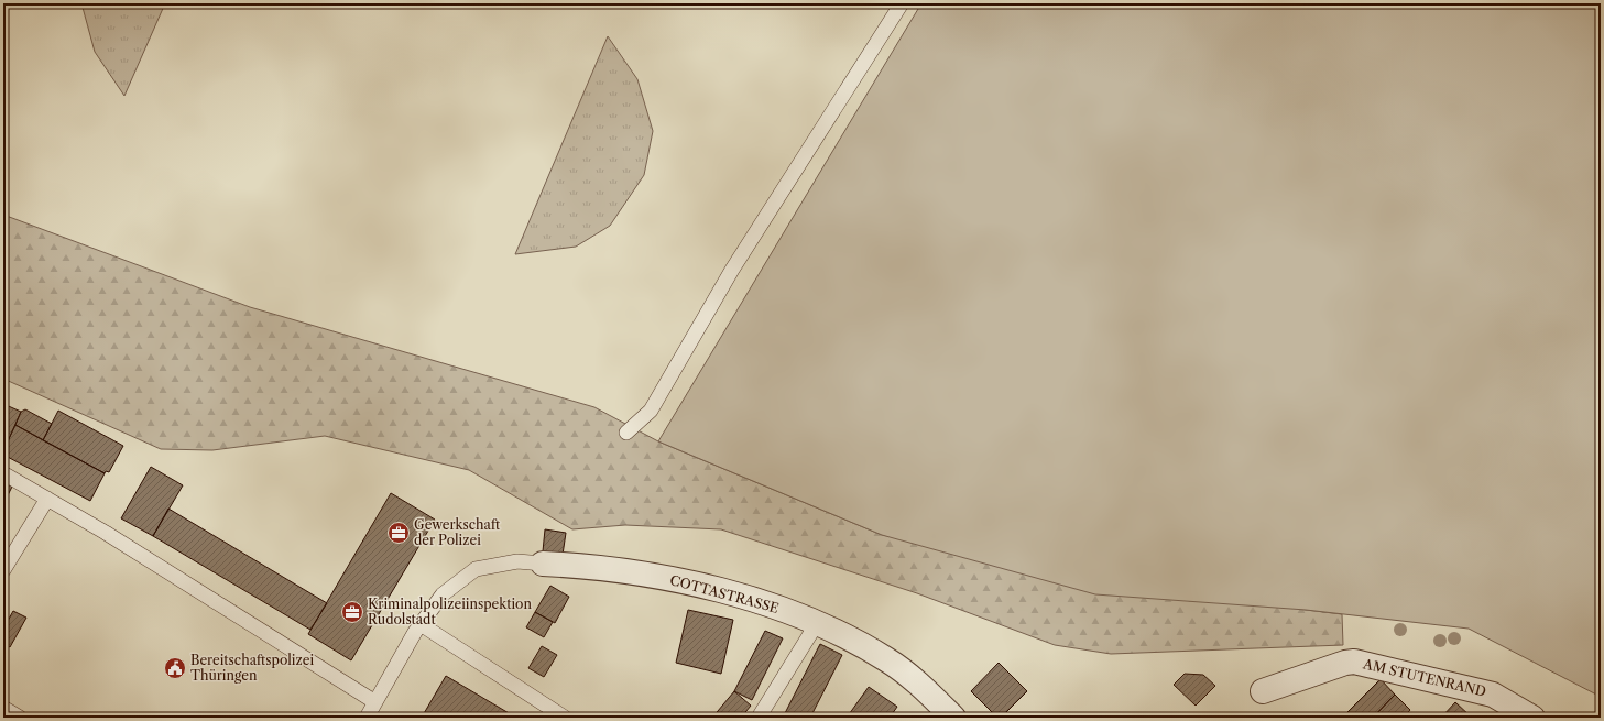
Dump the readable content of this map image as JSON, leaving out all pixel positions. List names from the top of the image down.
{
  "streets": {
    "street": ["COTTASTRASSE", "AM STUTENRAND"]
  },
  "places": {
    "office": ["Gewerkschaft der Polizei", "Kriminalpolizeiinspektion Rudolstadt"],
    "public building": ["Bereitschaftspolizei Thüringen"]
  }
}
